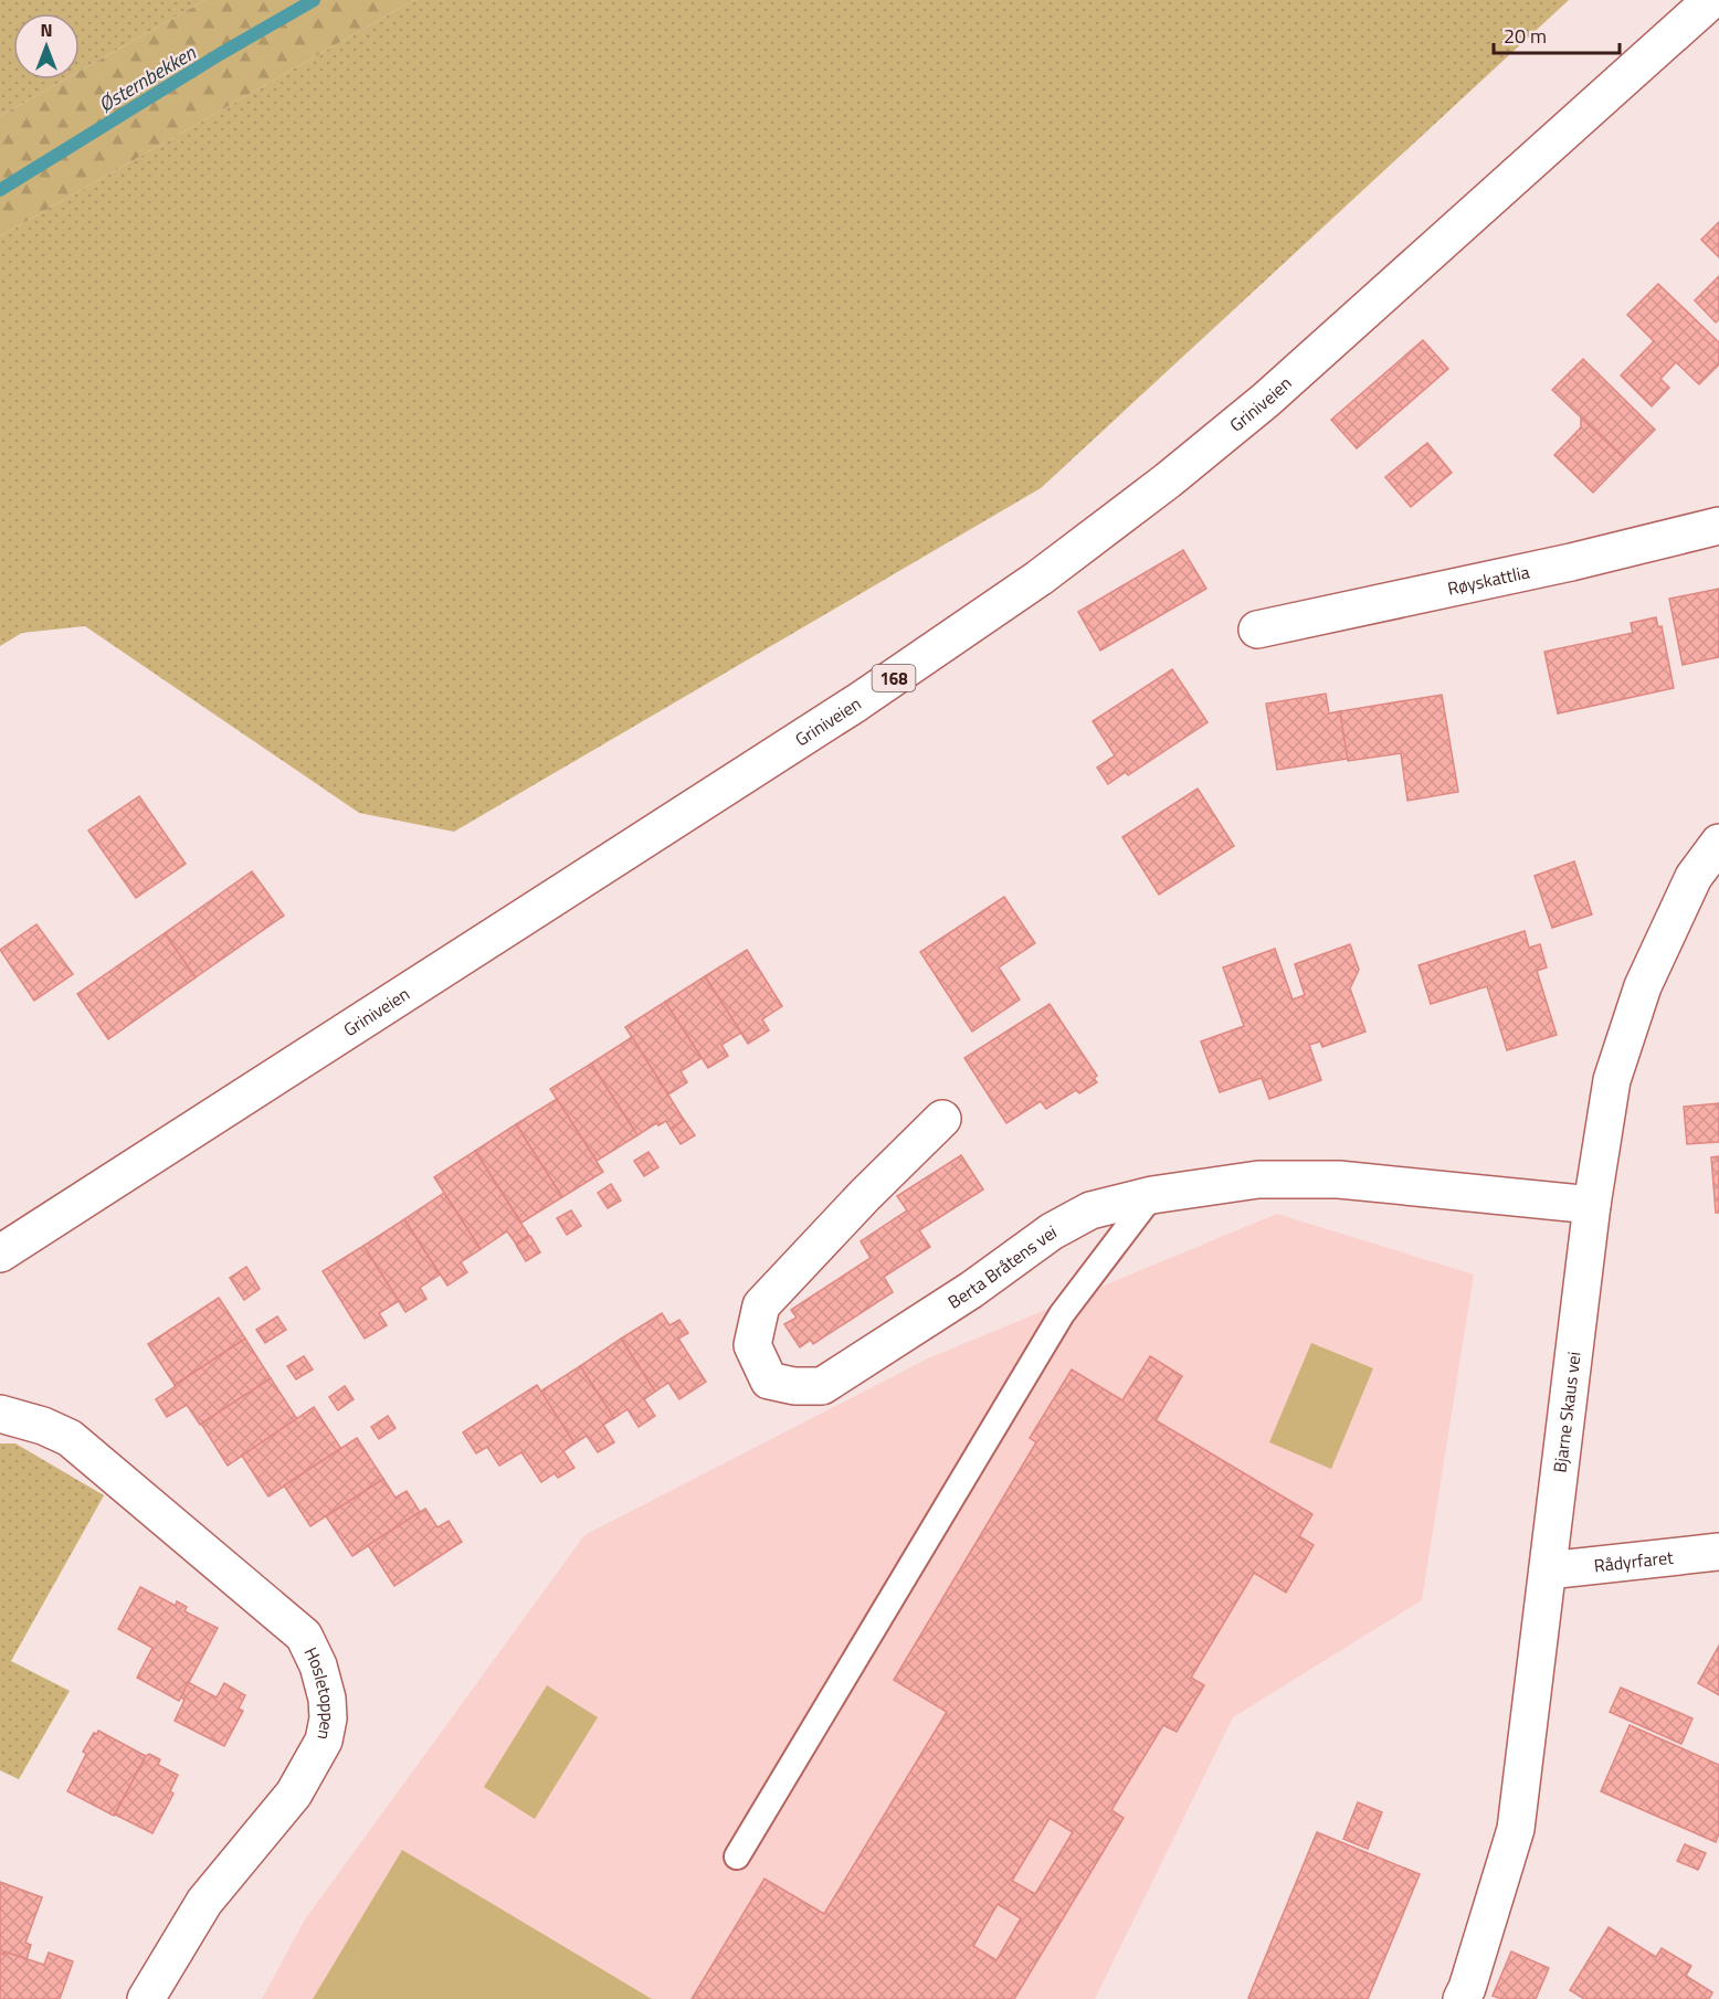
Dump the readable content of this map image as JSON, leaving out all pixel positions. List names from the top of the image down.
{
  "streets": {
    "street": [
      "Griniveien",
      "Røyskattlia",
      "168",
      "Berta Bråtens vei",
      "Bjarne Skaus vei",
      "Rådyrfaret",
      "Hosletoppen"
    ]
  },
  "crossings": [
    ["Berta Bråtens vei", "Bjarne Skaus vei"],
    ["Bjarne Skaus vei", "Rådyrfaret"]
  ],
  "water": ["Østernbekken"],
  "scale_bar": "20 m",
  "north": "top"
}
